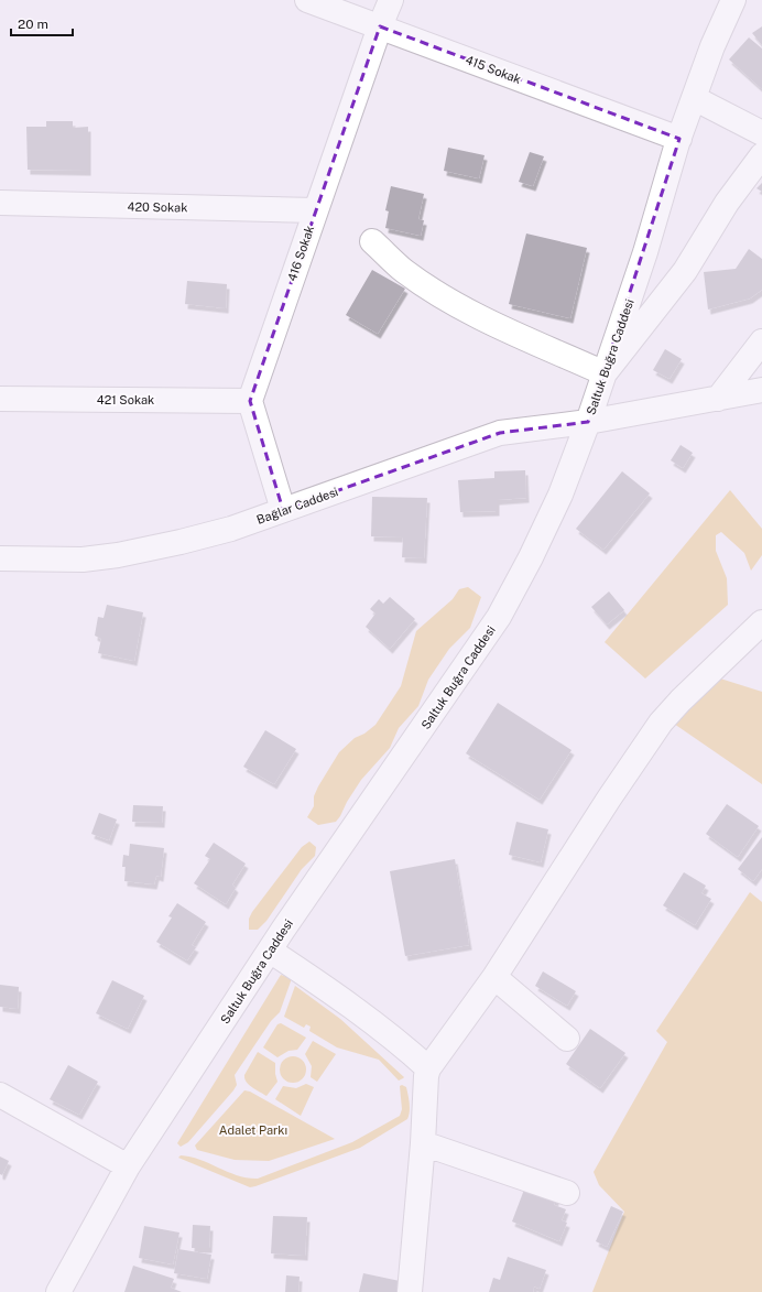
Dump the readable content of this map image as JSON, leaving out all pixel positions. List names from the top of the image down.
{
  "streets": {
    "street": [
      "415 Sokak",
      "420 Sokak",
      "416 Sokak",
      "Saltuk Buğra Caddesi",
      "421 Sokak",
      "Bağlar Caddesi"
    ]
  },
  "crossings": [
    ["415 Sokak", "416 Sokak"],
    ["415 Sokak", "Saltuk Buğra Caddesi"],
    ["420 Sokak", "416 Sokak"],
    ["416 Sokak", "421 Sokak"],
    ["Saltuk Buğra Caddesi", "Bağlar Caddesi"]
  ],
  "parks": ["Adalet Parkı"],
  "scale_bar": "20 m"
}
